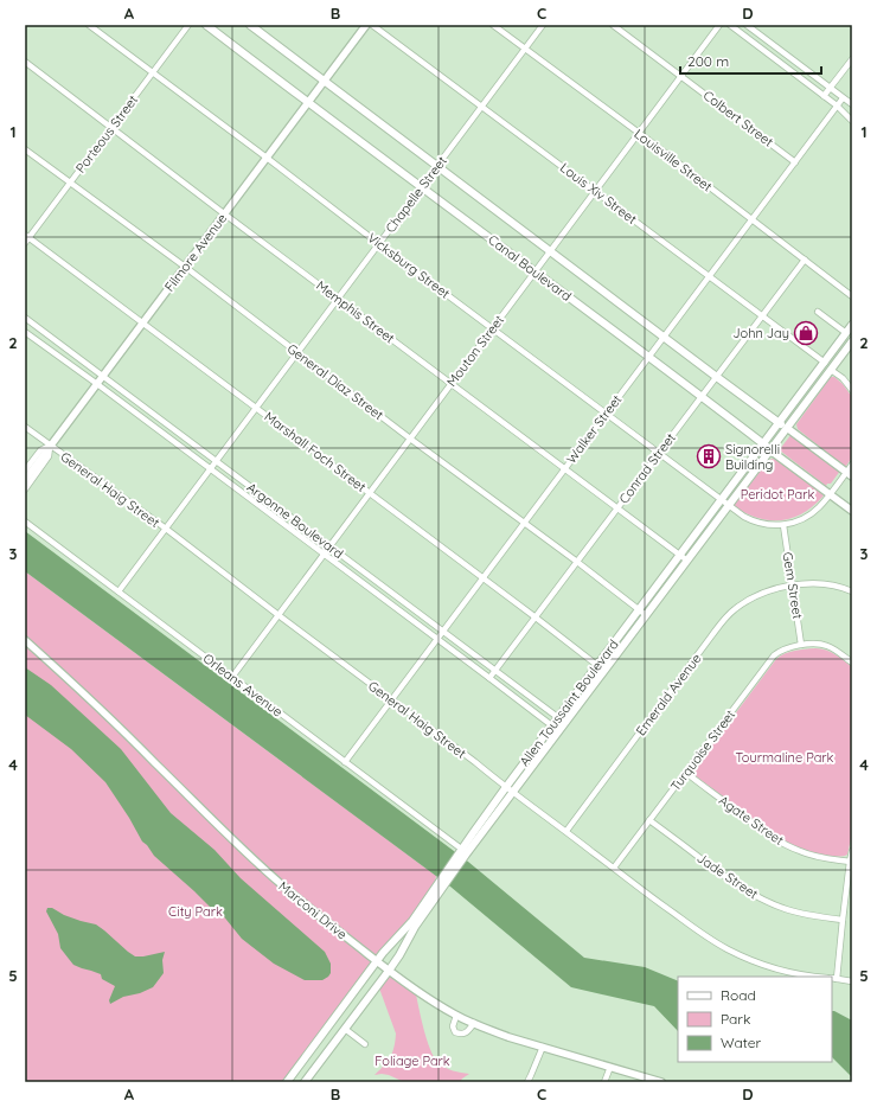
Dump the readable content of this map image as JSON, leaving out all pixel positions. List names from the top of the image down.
{
  "streets": {
    "main road": ["Canal Boulevard", "Allen Toussaint Boulevard"],
    "street": [
      "Colbert Street",
      "Porteous Street",
      "Louisville Street",
      "Louis Xiv Street",
      "Chapelle Street",
      "Filmore Avenue",
      "Vicksburg Street",
      "Memphis Street",
      "Mouton Street",
      "General Diaz Street",
      "Walker Street",
      "Marshall Foch Street",
      "Conrad Street",
      "General Haig Street",
      "Argonne Boulevard",
      "Gem Street",
      "Orleans Avenue",
      "Emerald Avenue",
      "Turquoise Street",
      "Agate Street",
      "Jade Street",
      "Marconi Drive"
    ]
  },
  "crossings": [
    ["Colbert Street", "Mouton Street"],
    ["Colbert Street", "Walker Street"],
    ["Porteous Street", "Vicksburg Street"],
    ["Porteous Street", "Memphis Street"],
    ["Porteous Street", "General Diaz Street"],
    ["Porteous Street", "Marshall Foch Street"],
    ["Louisville Street", "Chapelle Street"],
    ["Louisville Street", "Mouton Street"],
    ["Louisville Street", "Walker Street"],
    ["Louisville Street", "Conrad Street"],
    ["Louis Xiv Street", "Chapelle Street"],
    ["Louis Xiv Street", "Mouton Street"],
    ["Louis Xiv Street", "Walker Street"],
    ["Louis Xiv Street", "Conrad Street"],
    ["Louis Xiv Street", "Allen Toussaint Boulevard"],
    ["Chapelle Street", "Vicksburg Street"],
    ["Chapelle Street", "Canal Boulevard"],
    ["Chapelle Street", "Memphis Street"],
    ["Chapelle Street", "General Diaz Street"],
    ["Chapelle Street", "Marshall Foch Street"],
    ["Chapelle Street", "General Haig Street"],
    ["Chapelle Street", "Argonne Boulevard"],
    ["Chapelle Street", "Orleans Avenue"],
    ["Filmore Avenue", "Vicksburg Street"],
    ["Filmore Avenue", "Canal Boulevard"],
    ["Filmore Avenue", "Memphis Street"],
    ["Filmore Avenue", "General Diaz Street"],
    ["Filmore Avenue", "Marshall Foch Street"],
    ["Filmore Avenue", "General Haig Street"],
    ["Filmore Avenue", "Argonne Boulevard"],
    ["Vicksburg Street", "Mouton Street"],
    ["Vicksburg Street", "Walker Street"],
    ["Vicksburg Street", "Conrad Street"],
    ["Vicksburg Street", "Gem Street"],
    ["Vicksburg Street", "Allen Toussaint Boulevard"],
    ["Canal Boulevard", "Mouton Street"],
    ["Canal Boulevard", "Walker Street"],
    ["Canal Boulevard", "Conrad Street"],
    ["Canal Boulevard", "Allen Toussaint Boulevard"],
    ["Memphis Street", "Mouton Street"],
    ["Memphis Street", "Walker Street"],
    ["Memphis Street", "Conrad Street"],
    ["Memphis Street", "Allen Toussaint Boulevard"],
    ["Mouton Street", "General Diaz Street"],
    ["Mouton Street", "Marshall Foch Street"],
    ["Mouton Street", "General Haig Street"],
    ["Mouton Street", "Argonne Boulevard"],
    ["Mouton Street", "Orleans Avenue"],
    ["General Diaz Street", "Walker Street"],
    ["General Diaz Street", "Conrad Street"],
    ["General Diaz Street", "Allen Toussaint Boulevard"],
    ["Walker Street", "Marshall Foch Street"],
    ["Walker Street", "General Haig Street"],
    ["Walker Street", "Argonne Boulevard"],
    ["Walker Street", "Orleans Avenue"],
    ["Marshall Foch Street", "Conrad Street"],
    ["Marshall Foch Street", "Allen Toussaint Boulevard"],
    ["Conrad Street", "Argonne Boulevard"],
    ["General Haig Street", "Emerald Avenue"],
    ["General Haig Street", "Allen Toussaint Boulevard"],
    ["General Haig Street", "Turquoise Street"],
    ["Argonne Boulevard", "Allen Toussaint Boulevard"],
    ["Gem Street", "Emerald Avenue"],
    ["Gem Street", "Turquoise Street"],
    ["Orleans Avenue", "Allen Toussaint Boulevard"],
    ["Allen Toussaint Boulevard", "Marconi Drive"],
    ["Turquoise Street", "Agate Street"],
    ["Turquoise Street", "Jade Street"]
  ],
  "parks": [
    "Peridot Park",
    "Tourmaline Park",
    "City Park",
    "Foliage Park"
  ],
  "places": {
    "shop": ["John Jay"],
    "building": ["Signorelli Building"]
  },
  "legend": ["Road", "Park", "Water"],
  "scale_bar": "200 m",
  "grid": {
    "columns": [
      "A",
      "B",
      "C",
      "D"
    ],
    "rows": [
      "1",
      "2",
      "3",
      "4",
      "5"
    ]
  }
}
